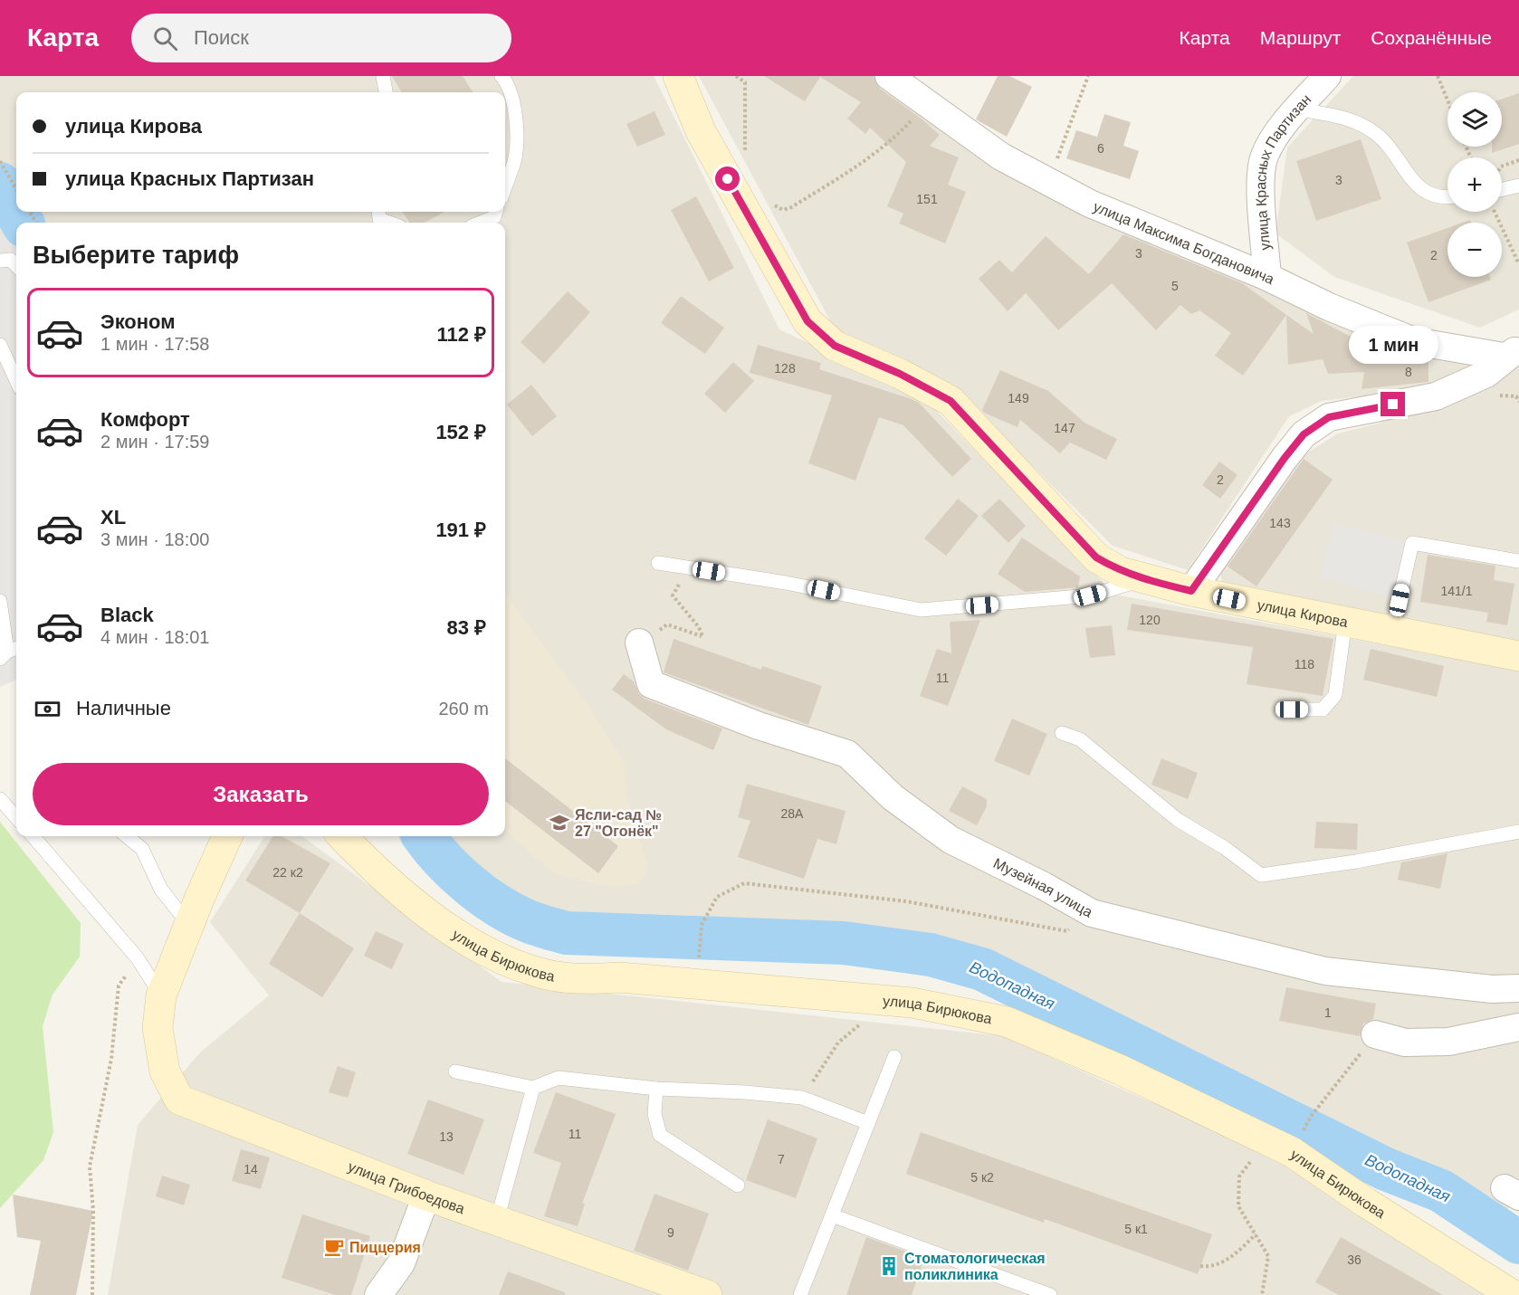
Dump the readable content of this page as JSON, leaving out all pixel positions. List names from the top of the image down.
{
  "streets": {
    "street": [
      "улица Красных Партизан",
      "улица Максима Богдановича",
      "улица Кирова",
      "Музейная улица",
      "улица Бирюкова",
      "улица Грибоедова"
    ]
  },
  "crossings": [
    ["улица Красных Партизан", "улица Максима Богдановича"]
  ],
  "water": ["Водопадная"],
  "places": {
    "school or university": ["Ясли-сад № 27 \"Огонёк\""],
    "cafe": ["Пиццерия"],
    "building": ["Стоматологическая поликлиника"]
  },
  "house_numbers": [
    "6",
    "3",
    "151",
    "3",
    "2",
    "5",
    "128",
    "8",
    "149",
    "147",
    "2",
    "143",
    "141/1",
    "120",
    "118",
    "11",
    "28А",
    "22 к2",
    "1",
    "11",
    "13",
    "7",
    "14",
    "5 к2",
    "5 к1",
    "9",
    "36"
  ],
  "page": {
    "header": "Карта",
    "search": "Поиск",
    "nav": ["Карта", "Маршрут", "Сохранённые"],
    "map_buttons": ["+", "−"],
    "banner": ["улица Кирова", "улица Красных Партизан"],
    "heading": "Выберите тариф",
    "list": [
      {
        "name": "Эконом",
        "note": "1 мин · 17:58",
        "value": "112 ₽"
      },
      {
        "name": "Комфорт",
        "note": "2 мин · 17:59",
        "value": "152 ₽"
      },
      {
        "name": "XL",
        "note": "3 мин · 18:00",
        "value": "191 ₽"
      },
      {
        "name": "Black",
        "note": "4 мин · 18:01",
        "value": "83 ₽"
      }
    ],
    "bubble": "1 мин",
    "pay": ["Наличные", "260 m"],
    "buttons": "Заказать"
  }
}
